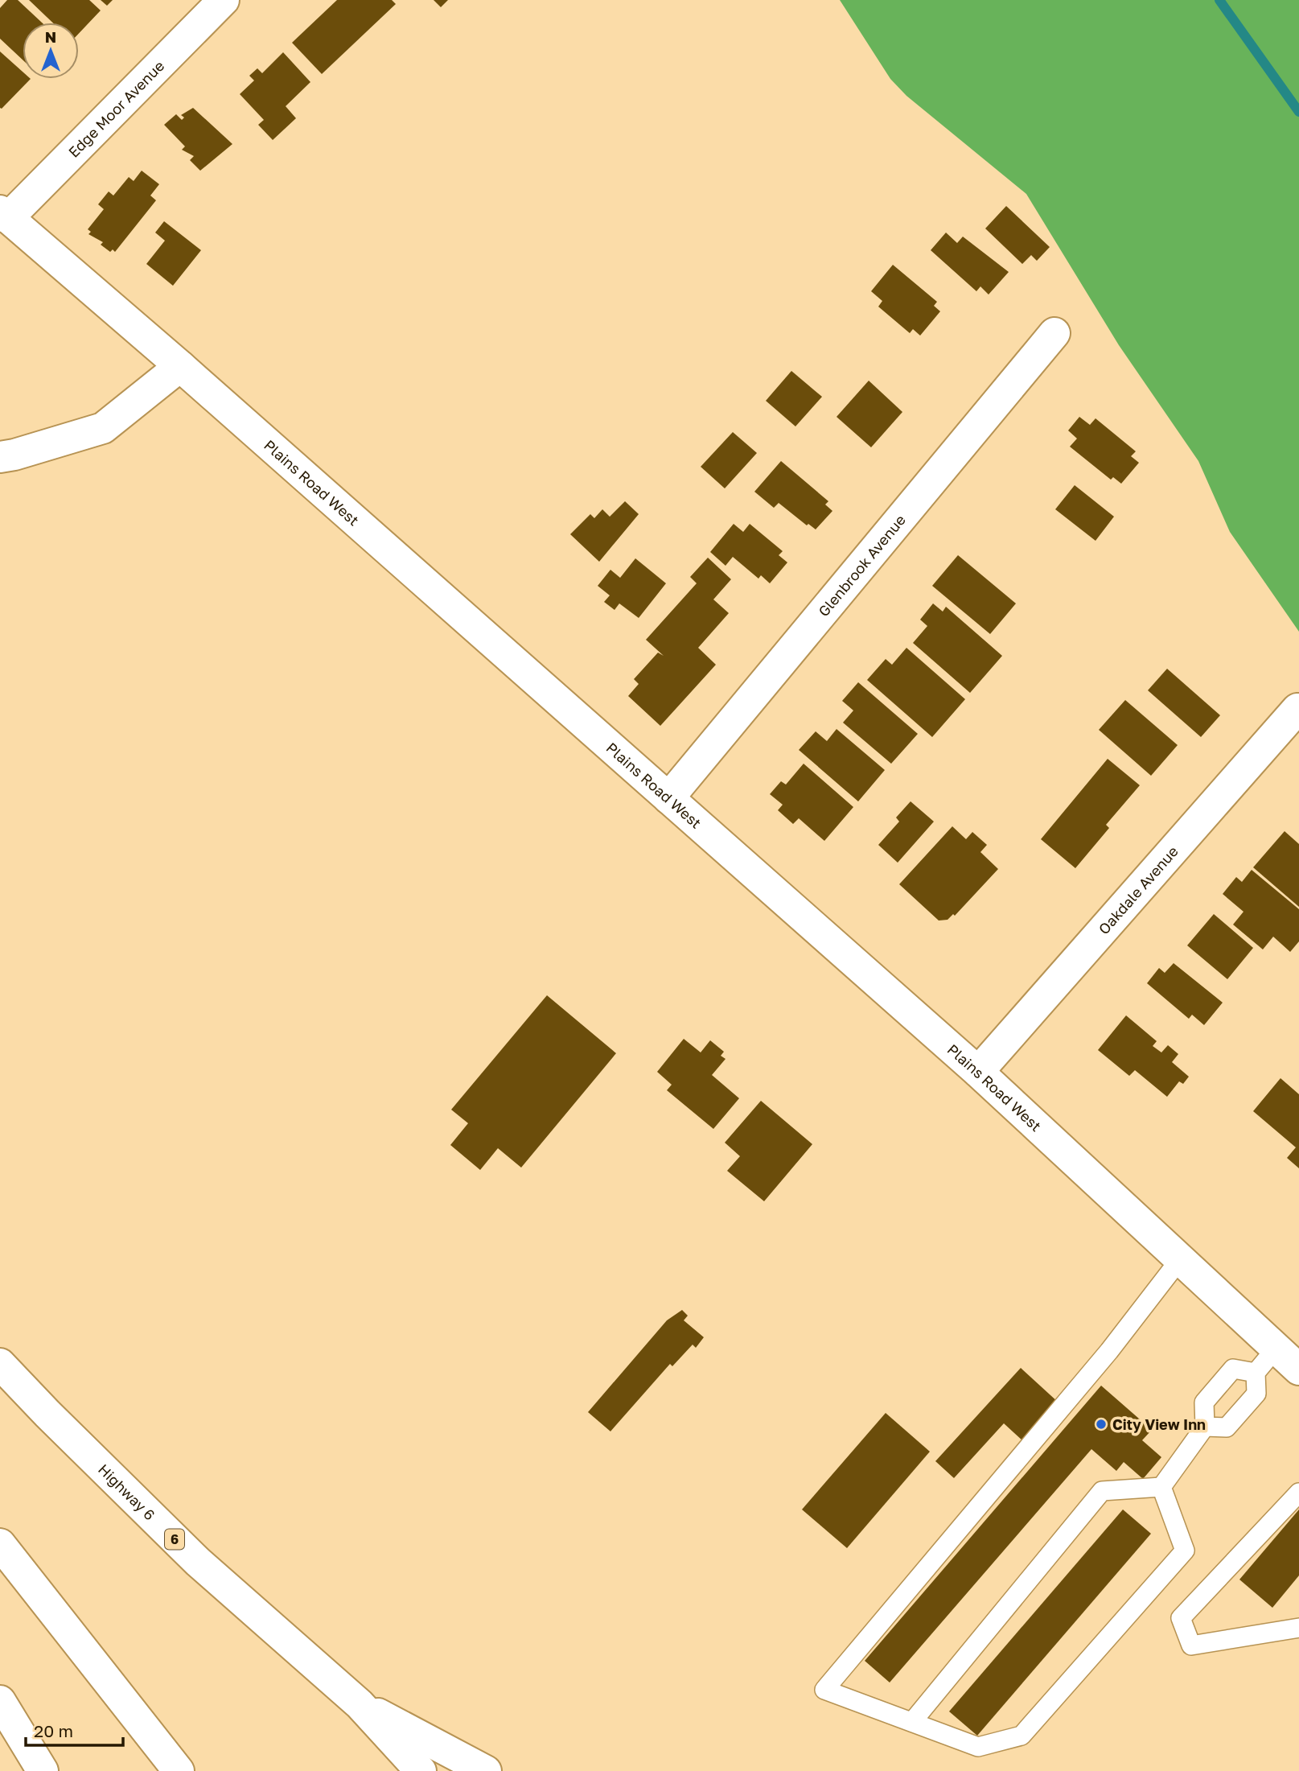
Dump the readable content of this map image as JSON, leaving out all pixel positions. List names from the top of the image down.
{
  "streets": {
    "main road": [
      "Edge Moor Avenue",
      "Plains Road West",
      "Glenbrook Avenue",
      "Oakdale Avenue",
      "Highway 6",
      "6"
    ]
  },
  "crossings": [
    ["Edge Moor Avenue", "Plains Road West"],
    ["Plains Road West", "Glenbrook Avenue"],
    ["Plains Road West", "Oakdale Avenue"]
  ],
  "places": ["City View Inn"],
  "scale_bar": "20 m",
  "north": "top"
}
